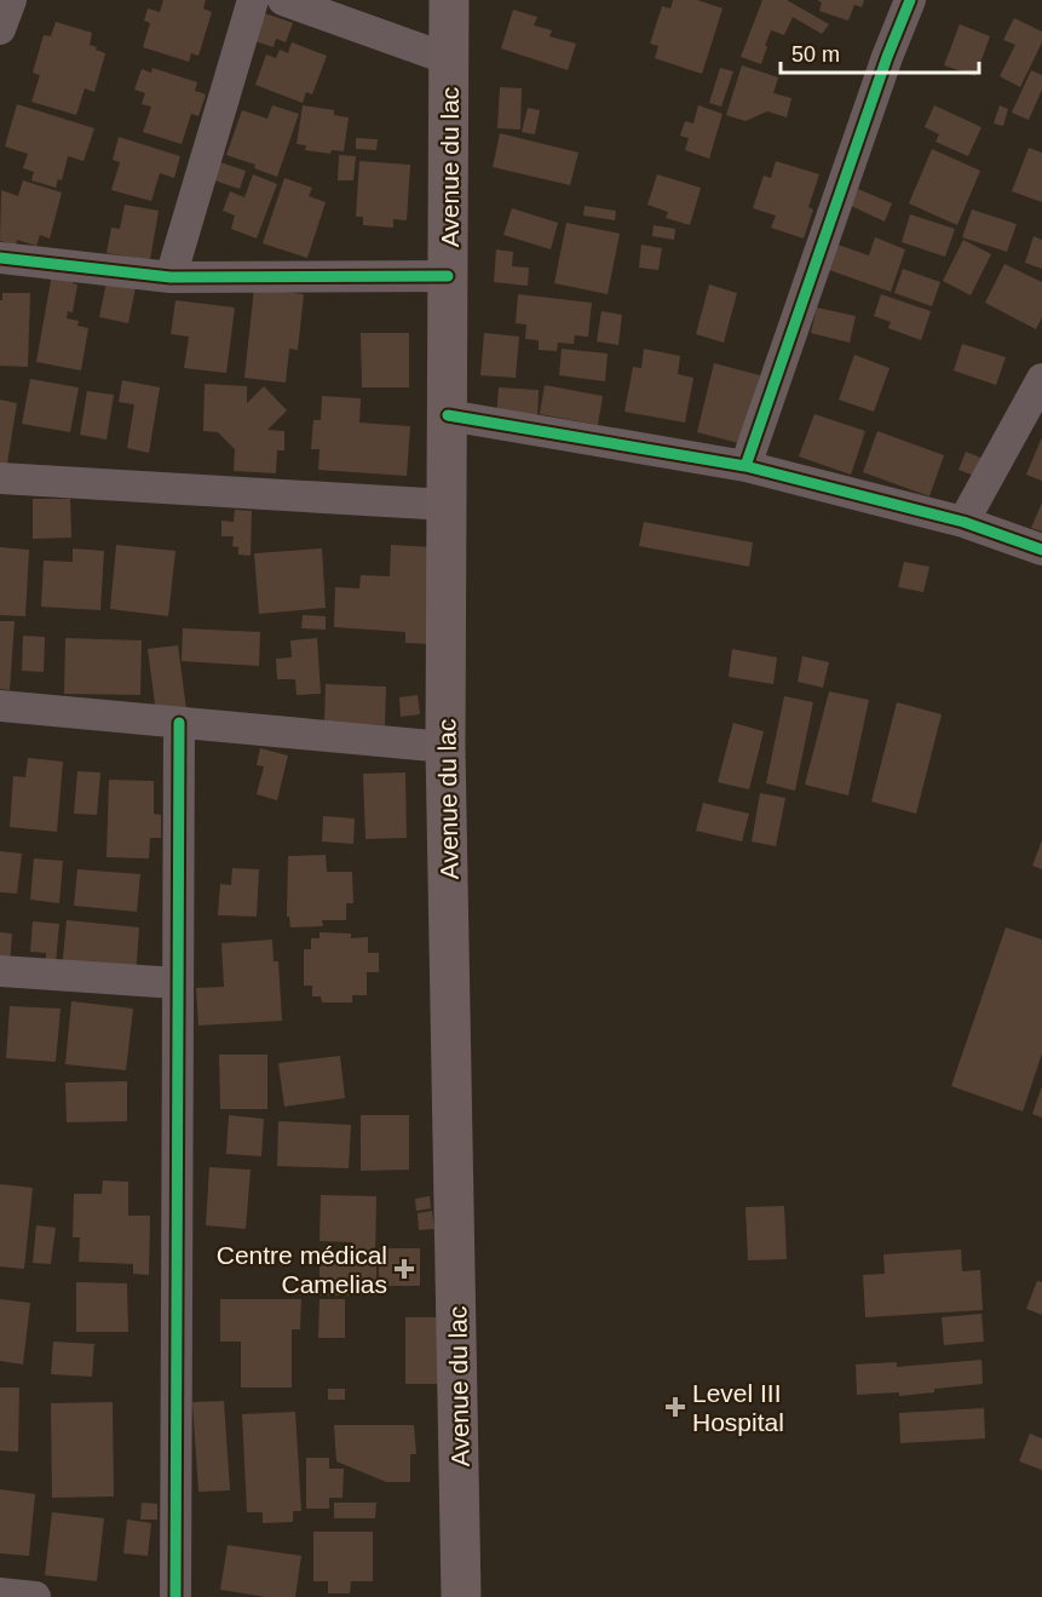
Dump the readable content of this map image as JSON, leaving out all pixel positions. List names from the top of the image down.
{
  "streets": {
    "main road": ["Avenue du lac"]
  },
  "places": {
    "health": ["Centre médical Camelias", "Level III Hospital"]
  },
  "scale_bar": "50 m"
}
